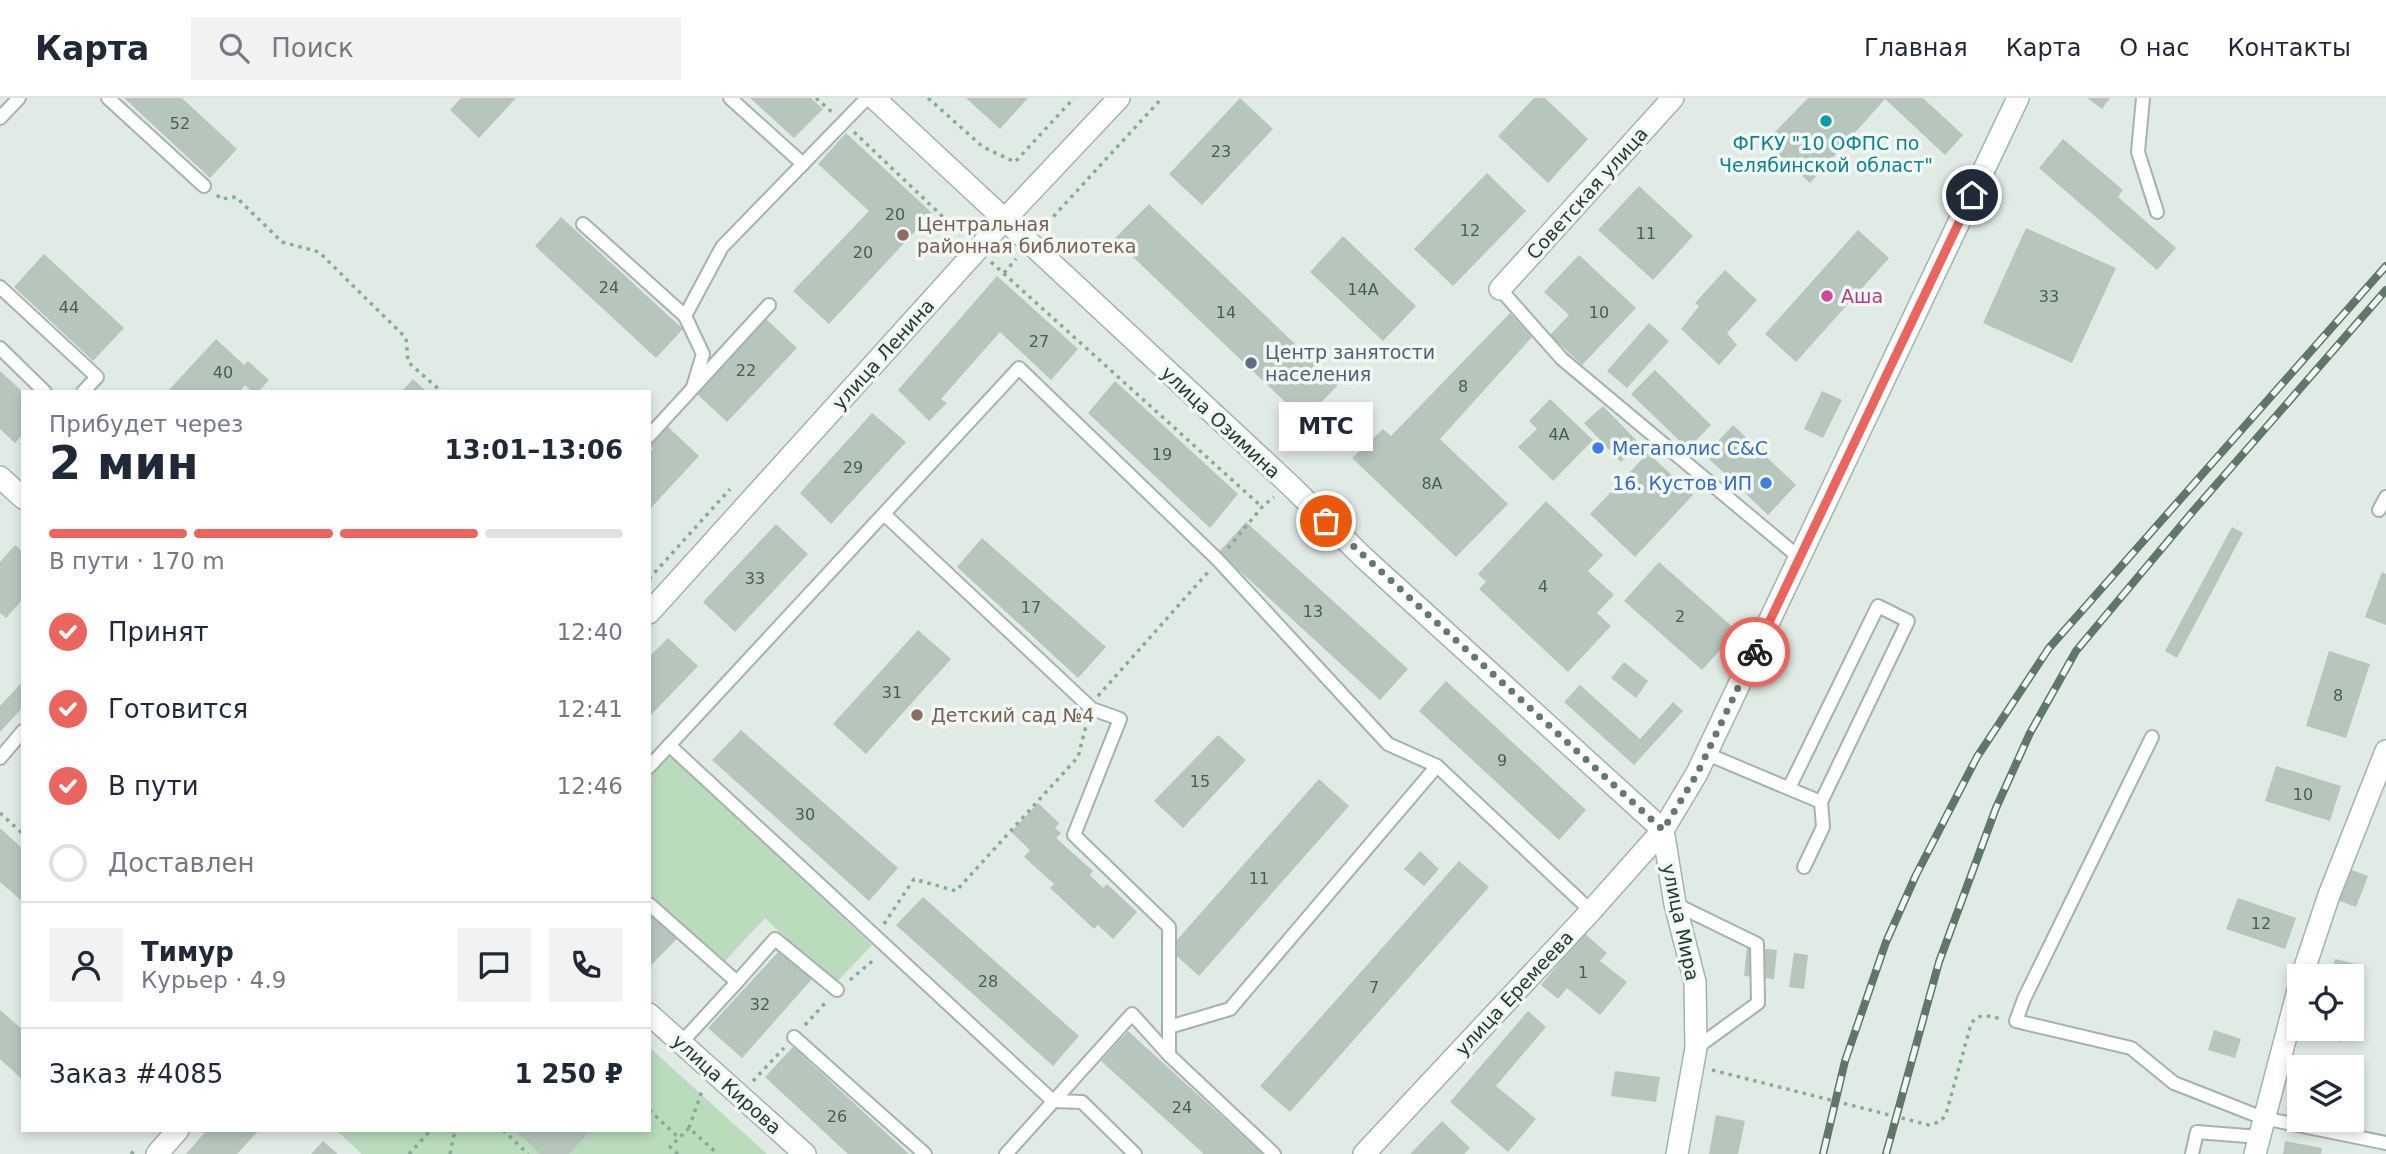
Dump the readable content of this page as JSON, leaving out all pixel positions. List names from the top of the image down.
{
  "streets": {
    "street": [
      "Советская улица",
      "улица Ленина",
      "улица Озимина",
      "улица Мира",
      "улица Еремеева",
      "улица Кирова"
    ]
  },
  "crossings": [
    ["улица Ленина", "улица Озимина"],
    ["улица Озимина", "улица Мира"],
    ["улица Озимина", "улица Еремеева"],
    ["улица Мира", "улица Еремеева"]
  ],
  "places": [
    "ФГКУ \"10 ОФПС по Челябинской област\"",
    "Центральная районная библиотека",
    "Аша",
    "Центр занятости населения",
    "Мегаполис C&C",
    "16. Кустов ИП",
    "МТС",
    "Детский сад №4"
  ],
  "house_numbers": [
    "52",
    "23",
    "20",
    "12",
    "11",
    "20",
    "24",
    "14А",
    "33",
    "44",
    "14",
    "10",
    "27",
    "22",
    "40",
    "8",
    "4А",
    "19",
    "29",
    "8А",
    "33",
    "4",
    "17",
    "13",
    "2",
    "31",
    "8",
    "9",
    "15",
    "10",
    "30",
    "11",
    "12",
    "1",
    "28",
    "7",
    "32",
    "24",
    "26"
  ],
  "page": {
    "header": "Карта",
    "search": "Поиск",
    "nav": [
      "Главная",
      "Карта",
      "О нас",
      "Контакты"
    ],
    "heading": ["2 мин", "Прибудет через", "13:01–13:06"],
    "panel": [
      "Тимур",
      "Курьер · 4.9",
      "Заказ #4085",
      "1 250 ₽"
    ],
    "bubble": "МТС",
    "bar": "В пути · 170 m",
    "list": [
      ["Принят", "12:40"],
      ["Готовится", "12:41"],
      ["В пути", "12:46"],
      "Доставлен"
    ]
  }
}
